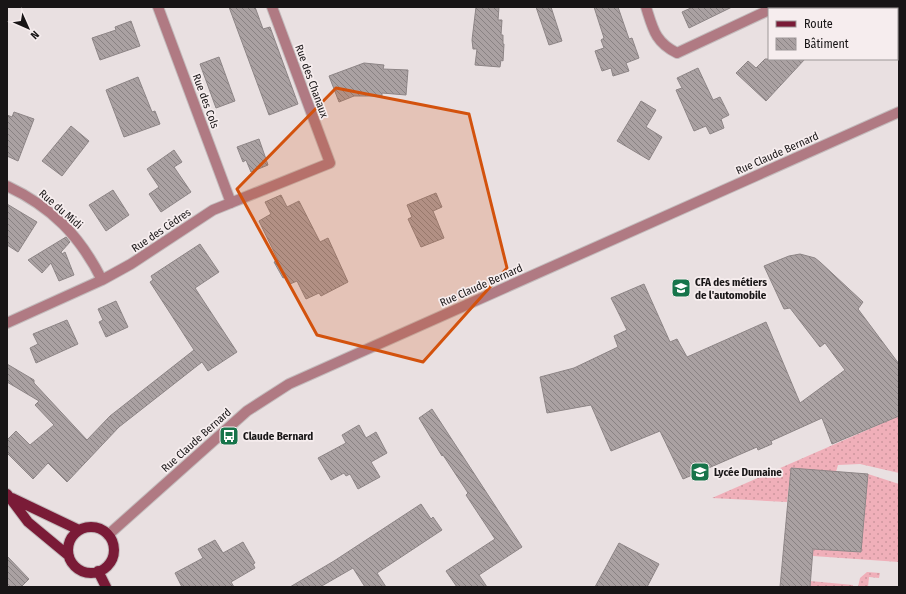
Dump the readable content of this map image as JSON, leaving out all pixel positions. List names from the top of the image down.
{
  "streets": {
    "street": [
      "Rue des Chanaux",
      "Rue des Cols",
      "Rue Claude Bernard",
      "Rue du Midi",
      "Rue des Cèdres"
    ]
  },
  "crossings": [
    ["Rue des Chanaux", "Rue des Cèdres"],
    ["Rue des Cols", "Rue des Cèdres"],
    ["Rue du Midi", "Rue des Cèdres"]
  ],
  "places": {
    "school or university": ["CFA des métiers de l'automobile", "Lycée Dumaine"],
    "bus stop": ["Claude Bernard"]
  },
  "legend": ["Route", "Bâtiment"],
  "north": "bottom right"
}
